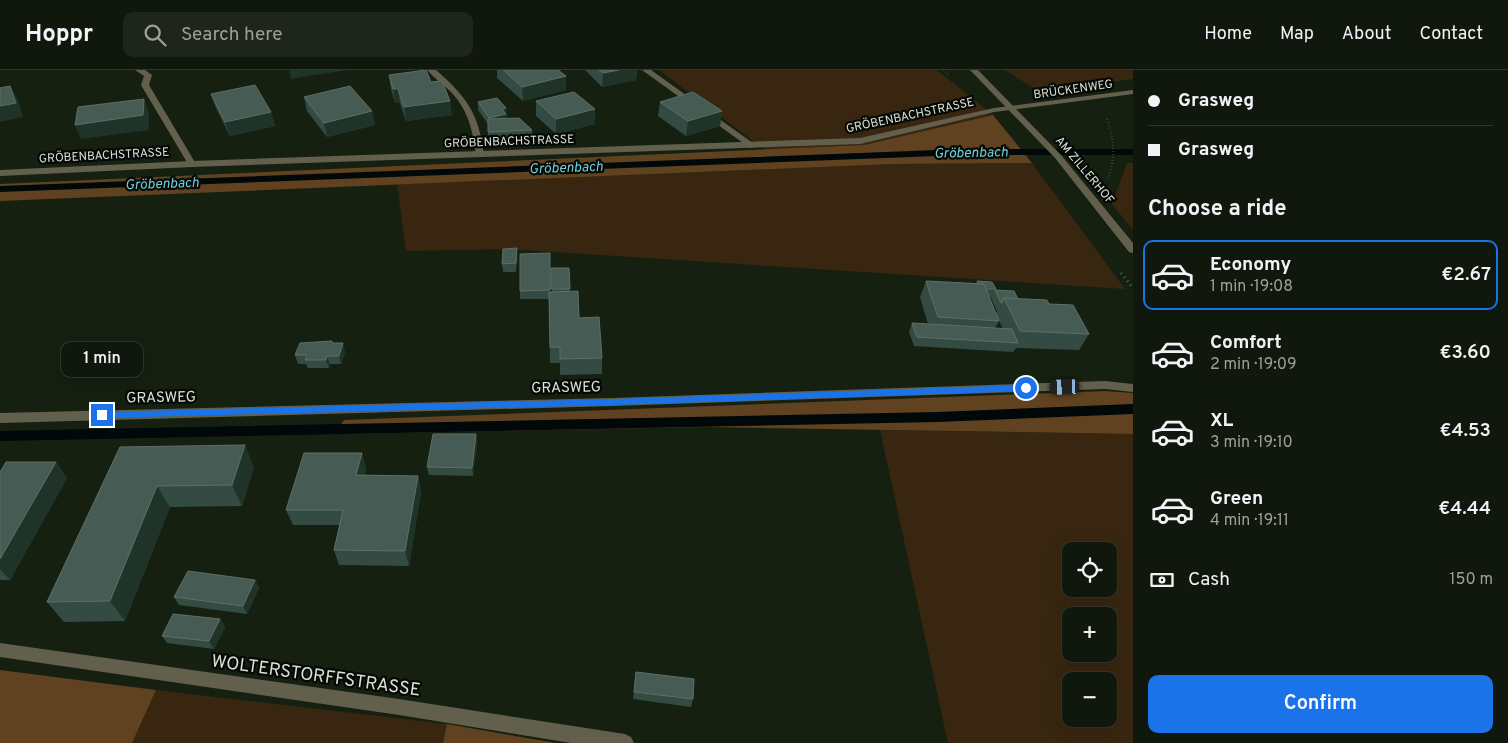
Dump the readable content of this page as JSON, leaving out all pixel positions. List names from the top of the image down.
{
  "streets": {
    "street": [
      "BRÜCKENWEG",
      "GRÖBENBACHSTRASSE",
      "AM ZILLERHOF",
      "GRASWEG",
      "WOLTERSTORFFSTRASSE"
    ]
  },
  "crossings": [
    ["BRÜCKENWEG", "GRÖBENBACHSTRASSE"],
    ["BRÜCKENWEG", "AM ZILLERHOF"],
    ["GRÖBENBACHSTRASSE", "AM ZILLERHOF"]
  ],
  "water": ["Gröbenbach"],
  "page": {
    "header": "Hoppr",
    "search": "Search here",
    "nav": [
      "Home",
      "Map",
      "About",
      "Contact"
    ],
    "banner": ["Grasweg", "Grasweg"],
    "heading": "Choose a ride",
    "list": [
      {
        "name": "Economy",
        "note": "1 min · 19:08",
        "value": "€2.67"
      },
      {
        "name": "Comfort",
        "note": "2 min · 19:09",
        "value": "€3.60"
      },
      {
        "name": "XL",
        "note": "3 min · 19:10",
        "value": "€4.53"
      },
      {
        "name": "Green",
        "note": "4 min · 19:11",
        "value": "€4.44"
      }
    ],
    "bubble": "1 min",
    "map_buttons": ["+", "−"],
    "pay": ["Cash", "150 m"],
    "buttons": "Confirm"
  }
}
